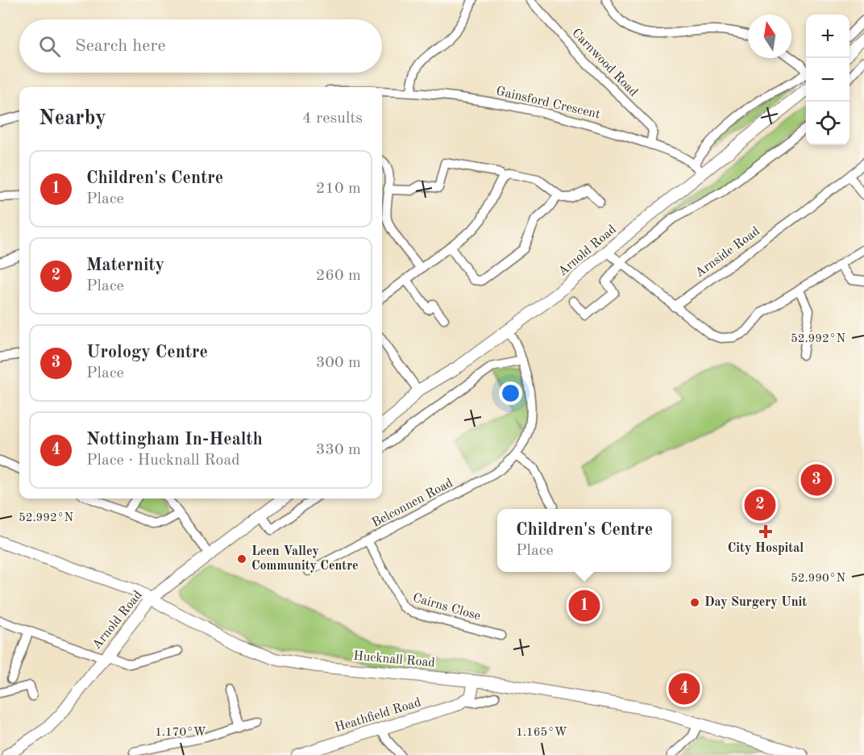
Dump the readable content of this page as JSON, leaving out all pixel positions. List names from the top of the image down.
{
  "streets": {
    "main road": ["Arnold Road", "Hucknall Road", "Heathfield Road"],
    "street": [
      "Carnwood Road",
      "Gainsford Crescent",
      "Arnside Road",
      "Belconnen Road",
      "Cairns Close"
    ]
  },
  "crossings": [
    ["Carnwood Road", "Gainsford Crescent"],
    ["Gainsford Crescent", "Arnold Road"],
    ["Arnold Road", "Belconnen Road"],
    ["Arnold Road", "Hucknall Road"],
    ["Belconnen Road", "Cairns Close"]
  ],
  "places": {
    "health": ["City Hospital"],
    "other": ["Leen Valley Community Centre", "Day Surgery Unit"]
  },
  "north": "top",
  "page": {
    "map_buttons": ["+", "−"],
    "search": "Search here",
    "heading": ["Nearby", "4 results"],
    "list": [
      {
        "mark": "1",
        "name": "Children's Centre",
        "note": "Place",
        "value": "210 m"
      },
      {
        "mark": "2",
        "name": "Maternity",
        "note": "Place",
        "value": "260 m"
      },
      {
        "mark": "3",
        "name": "Urology Centre",
        "note": "Place",
        "value": "300 m"
      },
      {
        "mark": "4",
        "name": "Nottingham In-Health",
        "note": "Place · Hucknall Road",
        "value": "330 m"
      }
    ],
    "pins": [
      "3",
      "2",
      "1",
      "4"
    ],
    "popup": ["Children's Centre", "Place"]
  },
  "coordinates": [
    "52.992°N",
    "52.990°N",
    "1.170°W",
    "1.165°W"
  ]
}
